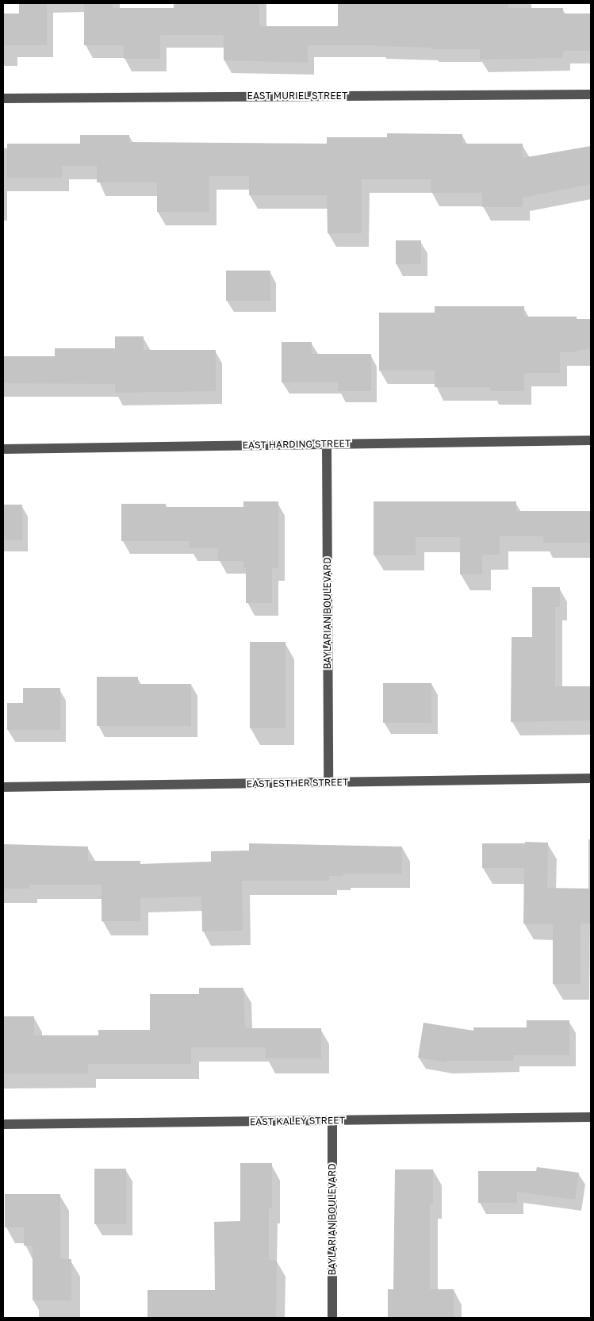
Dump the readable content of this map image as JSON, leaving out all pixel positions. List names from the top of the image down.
{
  "streets": {
    "street": [
      "EAST MURIEL STREET",
      "EAST HARDING STREET",
      "BAYLARIAN BOULEVARD",
      "EAST ESTHER STREET",
      "EAST KALEY STREET"
    ]
  },
  "crossings": [
    ["EAST HARDING STREET", "BAYLARIAN BOULEVARD"],
    ["BAYLARIAN BOULEVARD", "EAST ESTHER STREET"],
    ["BAYLARIAN BOULEVARD", "EAST KALEY STREET"]
  ]
}
